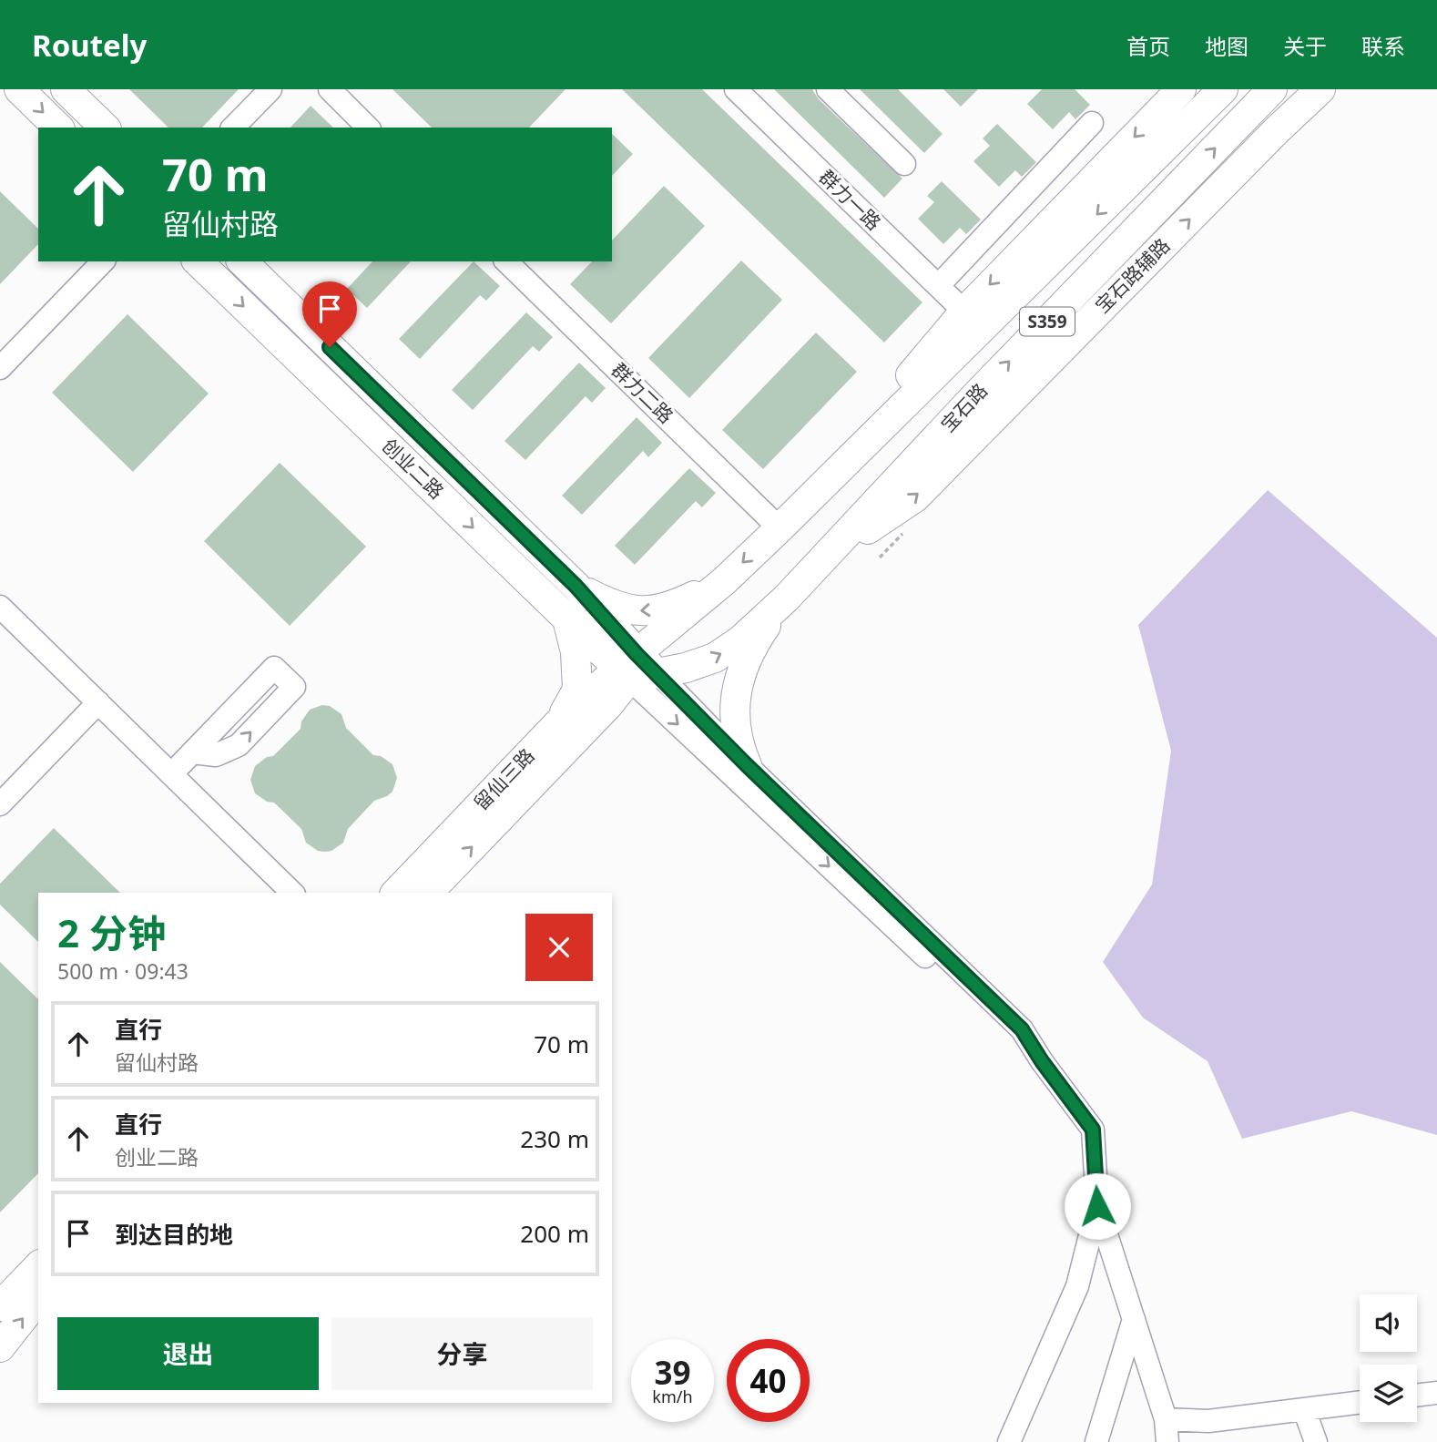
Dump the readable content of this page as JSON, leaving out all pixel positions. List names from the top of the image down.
{
  "streets": {
    "main road": [
      "宝石路辅路",
      "S359",
      "宝石路",
      "创业二路",
      "留仙三路"
    ],
    "street": ["群力一路", "群力二路"]
  },
  "crossings": [
    ["宝石路辅路", "宝石路"],
    ["S359", "群力二路"],
    ["S359", "创业二路"],
    ["宝石路", "创业二路"],
    ["宝石路", "留仙三路"],
    ["创业二路", "留仙三路"]
  ],
  "page": {
    "header": "Routely",
    "nav": [
      "首页",
      "地图",
      "关于",
      "联系"
    ],
    "turn": ["70 m", "留仙村路"],
    "heading": ["2 分钟", "500 m · 09:43"],
    "list": [
      {
        "name": "直行",
        "note": "留仙村路",
        "value": "70 m"
      },
      {
        "name": "直行",
        "note": "创业二路",
        "value": "230 m"
      },
      {
        "name": "到达目的地",
        "value": "200 m"
      }
    ],
    "buttons": ["退出", "分享"],
    "speed": "39 km/h",
    "limit": "40"
  }
}
